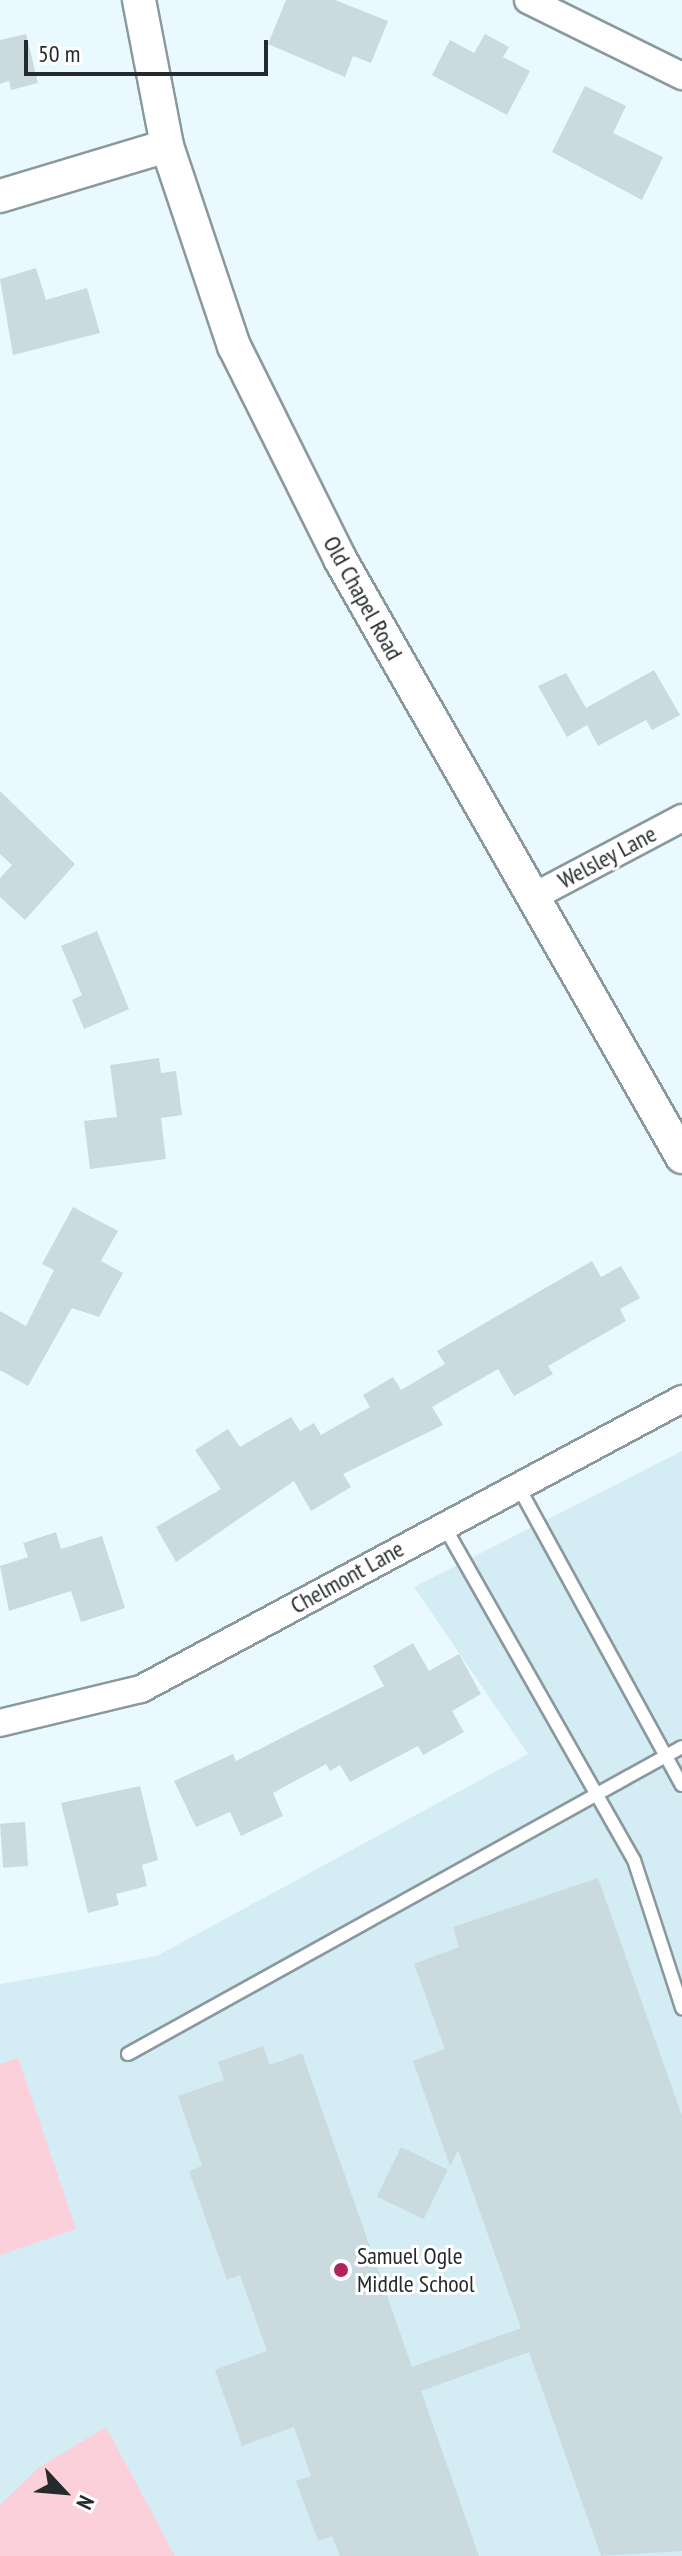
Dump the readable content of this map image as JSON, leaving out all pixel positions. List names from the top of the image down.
{
  "streets": {
    "street": ["Old Chapel Road", "Welsley Lane", "Chelmont Lane"]
  },
  "crossings": [
    ["Old Chapel Road", "Welsley Lane"]
  ],
  "places": ["Samuel Ogle Middle School"],
  "scale_bar": "50 m",
  "north": "bottom right"
}
